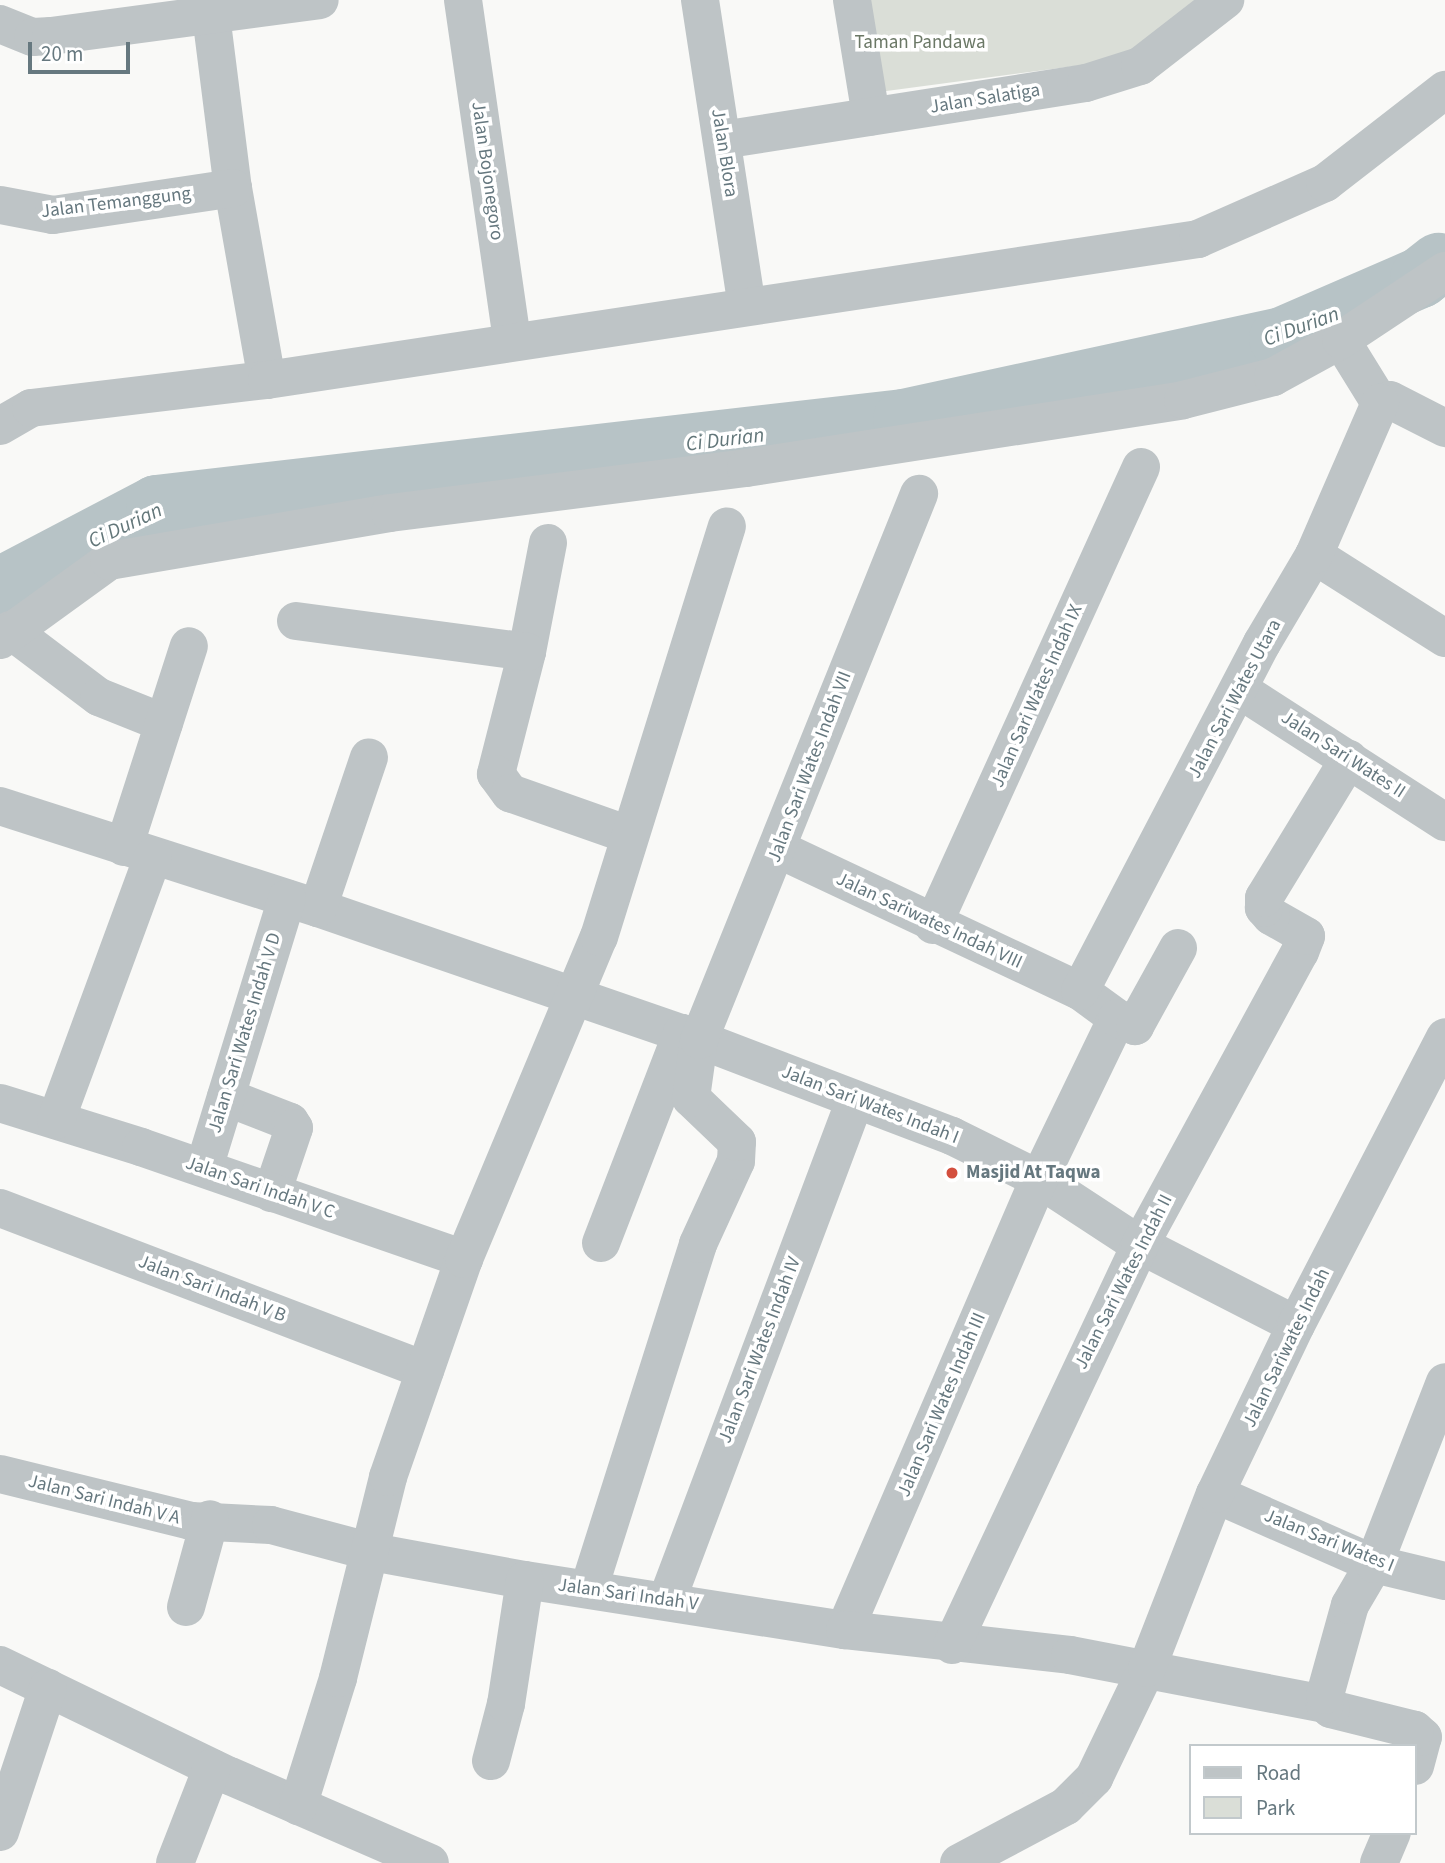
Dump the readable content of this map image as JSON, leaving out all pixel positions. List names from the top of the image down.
{
  "streets": {
    "street": [
      "Jalan Salatiga",
      "Jalan Blora",
      "Jalan Bojonegoro",
      "Jalan Temanggung",
      "Jalan Sari Wates Indah IX",
      "Jalan Sari Wates Utara",
      "Jalan Sari Wates II",
      "Jalan Sari Wates Indah VII",
      "Jalan Sariwates Indah VIII",
      "Jalan Sari Wates Indah V D",
      "Jalan Sari Wates Indah I",
      "Jalan Sari Indah V C",
      "Jalan Sari Wates Indah II",
      "Jalan Sari Indah V B",
      "Jalan Sariwates Indah",
      "Jalan Sari Wates Indah IV",
      "Jalan Sari Wates Indah III",
      "Jalan Sari Indah V A",
      "Jalan Sari Wates I",
      "Jalan Sari Indah V"
    ]
  },
  "crossings": [
    ["Jalan Salatiga", "Jalan Blora"],
    ["Jalan Sari Wates Indah IX", "Jalan Sariwates Indah VIII"],
    ["Jalan Sari Wates Utara", "Jalan Sari Wates II"],
    ["Jalan Sari Wates Utara", "Jalan Sariwates Indah VIII"],
    ["Jalan Sari Wates II", "Jalan Sari Wates Indah II"],
    ["Jalan Sari Wates Indah VII", "Jalan Sariwates Indah VIII"],
    ["Jalan Sari Wates Indah VII", "Jalan Sari Wates Indah I"],
    ["Jalan Sariwates Indah VIII", "Jalan Sari Wates Indah III"],
    ["Jalan Sari Wates Indah V D", "Jalan Sari Wates Indah I"],
    ["Jalan Sari Wates Indah V D", "Jalan Sari Indah V C"],
    ["Jalan Sari Wates Indah I", "Jalan Sari Wates Indah II"],
    ["Jalan Sari Wates Indah I", "Jalan Sariwates Indah"],
    ["Jalan Sari Wates Indah I", "Jalan Sari Wates Indah IV"],
    ["Jalan Sari Wates Indah I", "Jalan Sari Wates Indah III"],
    ["Jalan Sari Wates Indah II", "Jalan Sari Indah V"],
    ["Jalan Sariwates Indah", "Jalan Sari Wates I"],
    ["Jalan Sariwates Indah", "Jalan Sari Indah V"],
    ["Jalan Sari Wates Indah IV", "Jalan Sari Indah V"],
    ["Jalan Sari Wates Indah III", "Jalan Sari Indah V"],
    ["Jalan Sari Indah V A", "Jalan Sari Indah V"]
  ],
  "water": ["Ci Durian"],
  "parks": ["Taman Pandawa"],
  "places": ["Masjid At Taqwa"],
  "legend": ["Road", "Park"],
  "scale_bar": "20 m"
}
